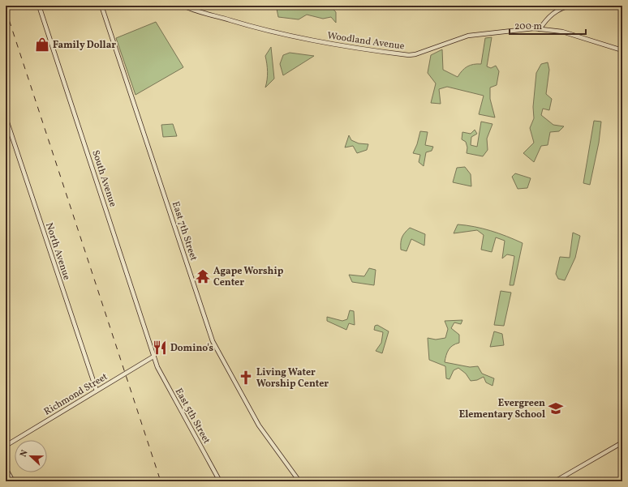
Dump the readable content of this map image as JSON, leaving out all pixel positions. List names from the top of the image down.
{
  "streets": {
    "street": [
      "Woodland Avenue",
      "South Avenue",
      "East 7th Street",
      "North Avenue",
      "Richmond Street",
      "East 5th Street"
    ]
  },
  "crossings": [
    ["South Avenue", "Richmond Street"],
    ["South Avenue", "East 5th Street"],
    ["North Avenue", "Richmond Street"],
    ["Richmond Street", "East 5th Street"]
  ],
  "places": {
    "shop": ["Family Dollar"],
    "temple": ["Agape Worship Center"],
    "restaurant": ["Domino's"],
    "church": ["Living Water Worship Center"],
    "school or university": ["Evergreen Elementary School"]
  },
  "scale_bar": "200 m",
  "north": "left"
}
